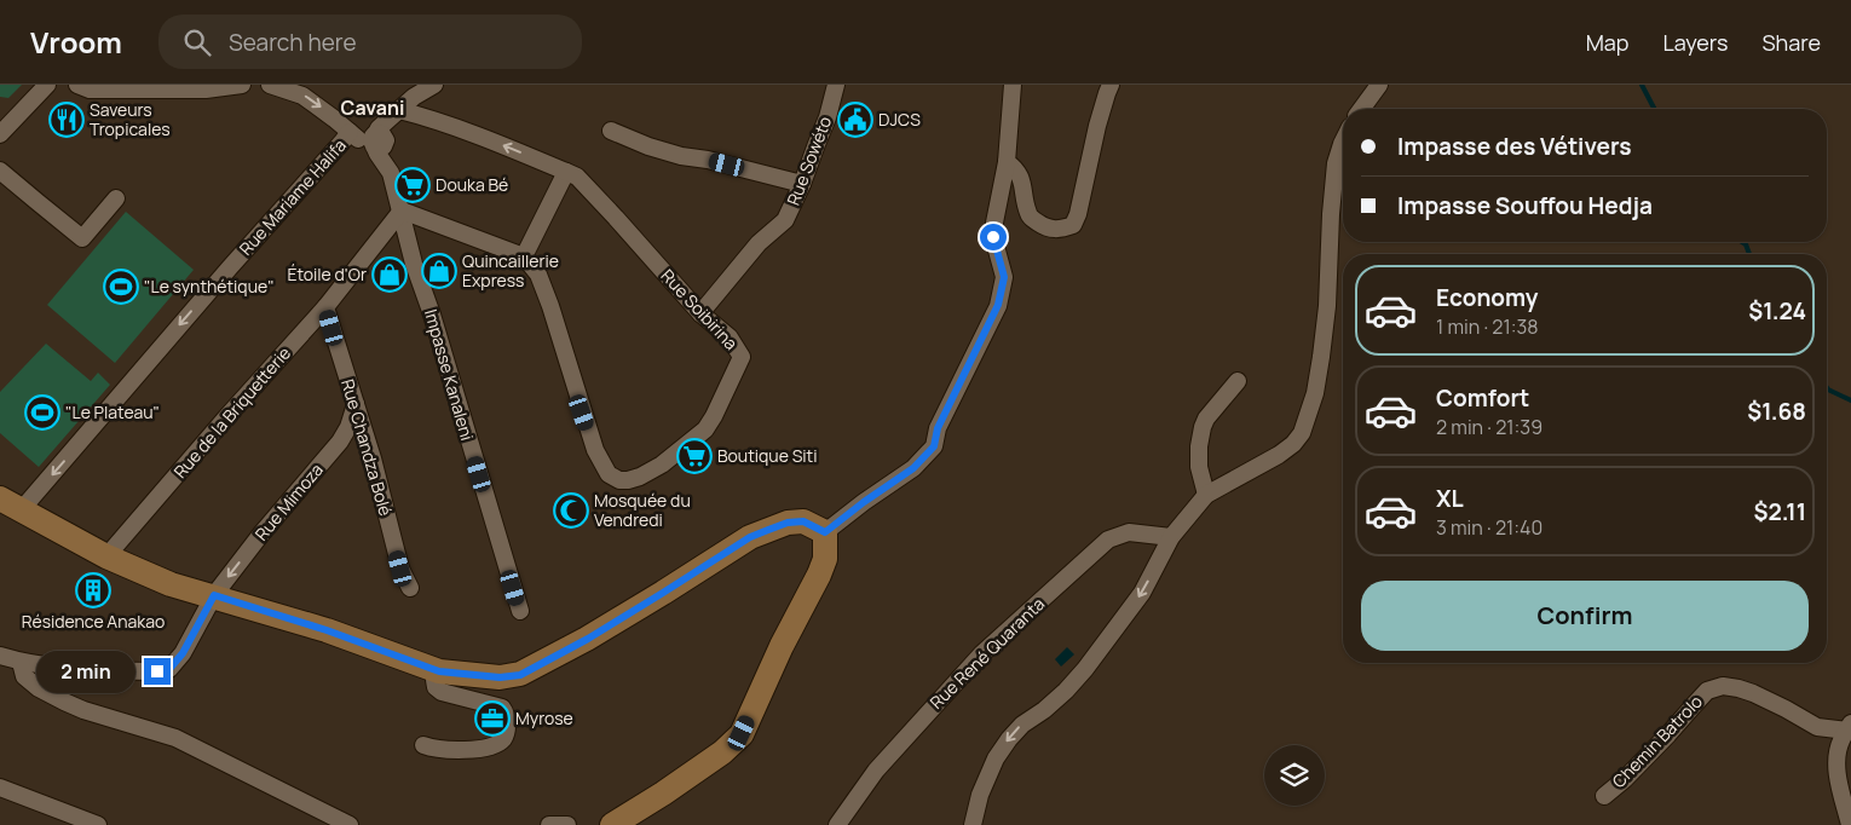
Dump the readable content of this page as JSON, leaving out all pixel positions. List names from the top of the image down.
{
  "streets": {
    "street": [
      "Rue Sowéto",
      "Rue Mariame Halifa",
      "Rue Soibirina",
      "Impasse Kanaleni",
      "Rue de la Briquetterie",
      "Rue Chandza Bolé",
      "Rue Mimoza",
      "Rue René Quaranta",
      "Chemin Batrolo"
    ]
  },
  "crossings": [
    ["Rue Sowéto", "Rue Soibirina"],
    ["Impasse Kanaleni", "Rue de la Briquetterie"],
    ["Rue de la Briquetterie", "Rue Chandza Bolé"],
    ["Rue Chandza Bolé", "Rue Mimoza"]
  ],
  "one_way": ["Rue Mariame Halifa", "Rue Mimoza"],
  "districts": ["Cavani"],
  "places": {
    "restaurant": ["Saveurs Tropicales"],
    "public building": ["DJCS"],
    "supermarket": ["Douka Bé", "Boutique Siti"],
    "shop": ["Quincaillerie Express", "Étoile d'Or"],
    "sports": ["\"Le synthétique\"", "\"Le Plateau\""],
    "mosque": ["Mosquée du Vendredi"],
    "building": ["Résidence Anakao"],
    "office": ["Myrose"]
  },
  "page": {
    "header": "Vroom",
    "search": "Search here",
    "nav": ["Map", "Layers", "Share"],
    "banner": ["Impasse des Vétivers", "Impasse Souffou Hedja"],
    "list": [
      {
        "name": "Economy",
        "note": "1 min · 21:38",
        "value": "$1.24"
      },
      {
        "name": "Comfort",
        "note": "2 min · 21:39",
        "value": "$1.68"
      },
      {
        "name": "XL",
        "note": "3 min · 21:40",
        "value": "$2.11"
      }
    ],
    "buttons": "Confirm",
    "bubble": "2 min"
  }
}
